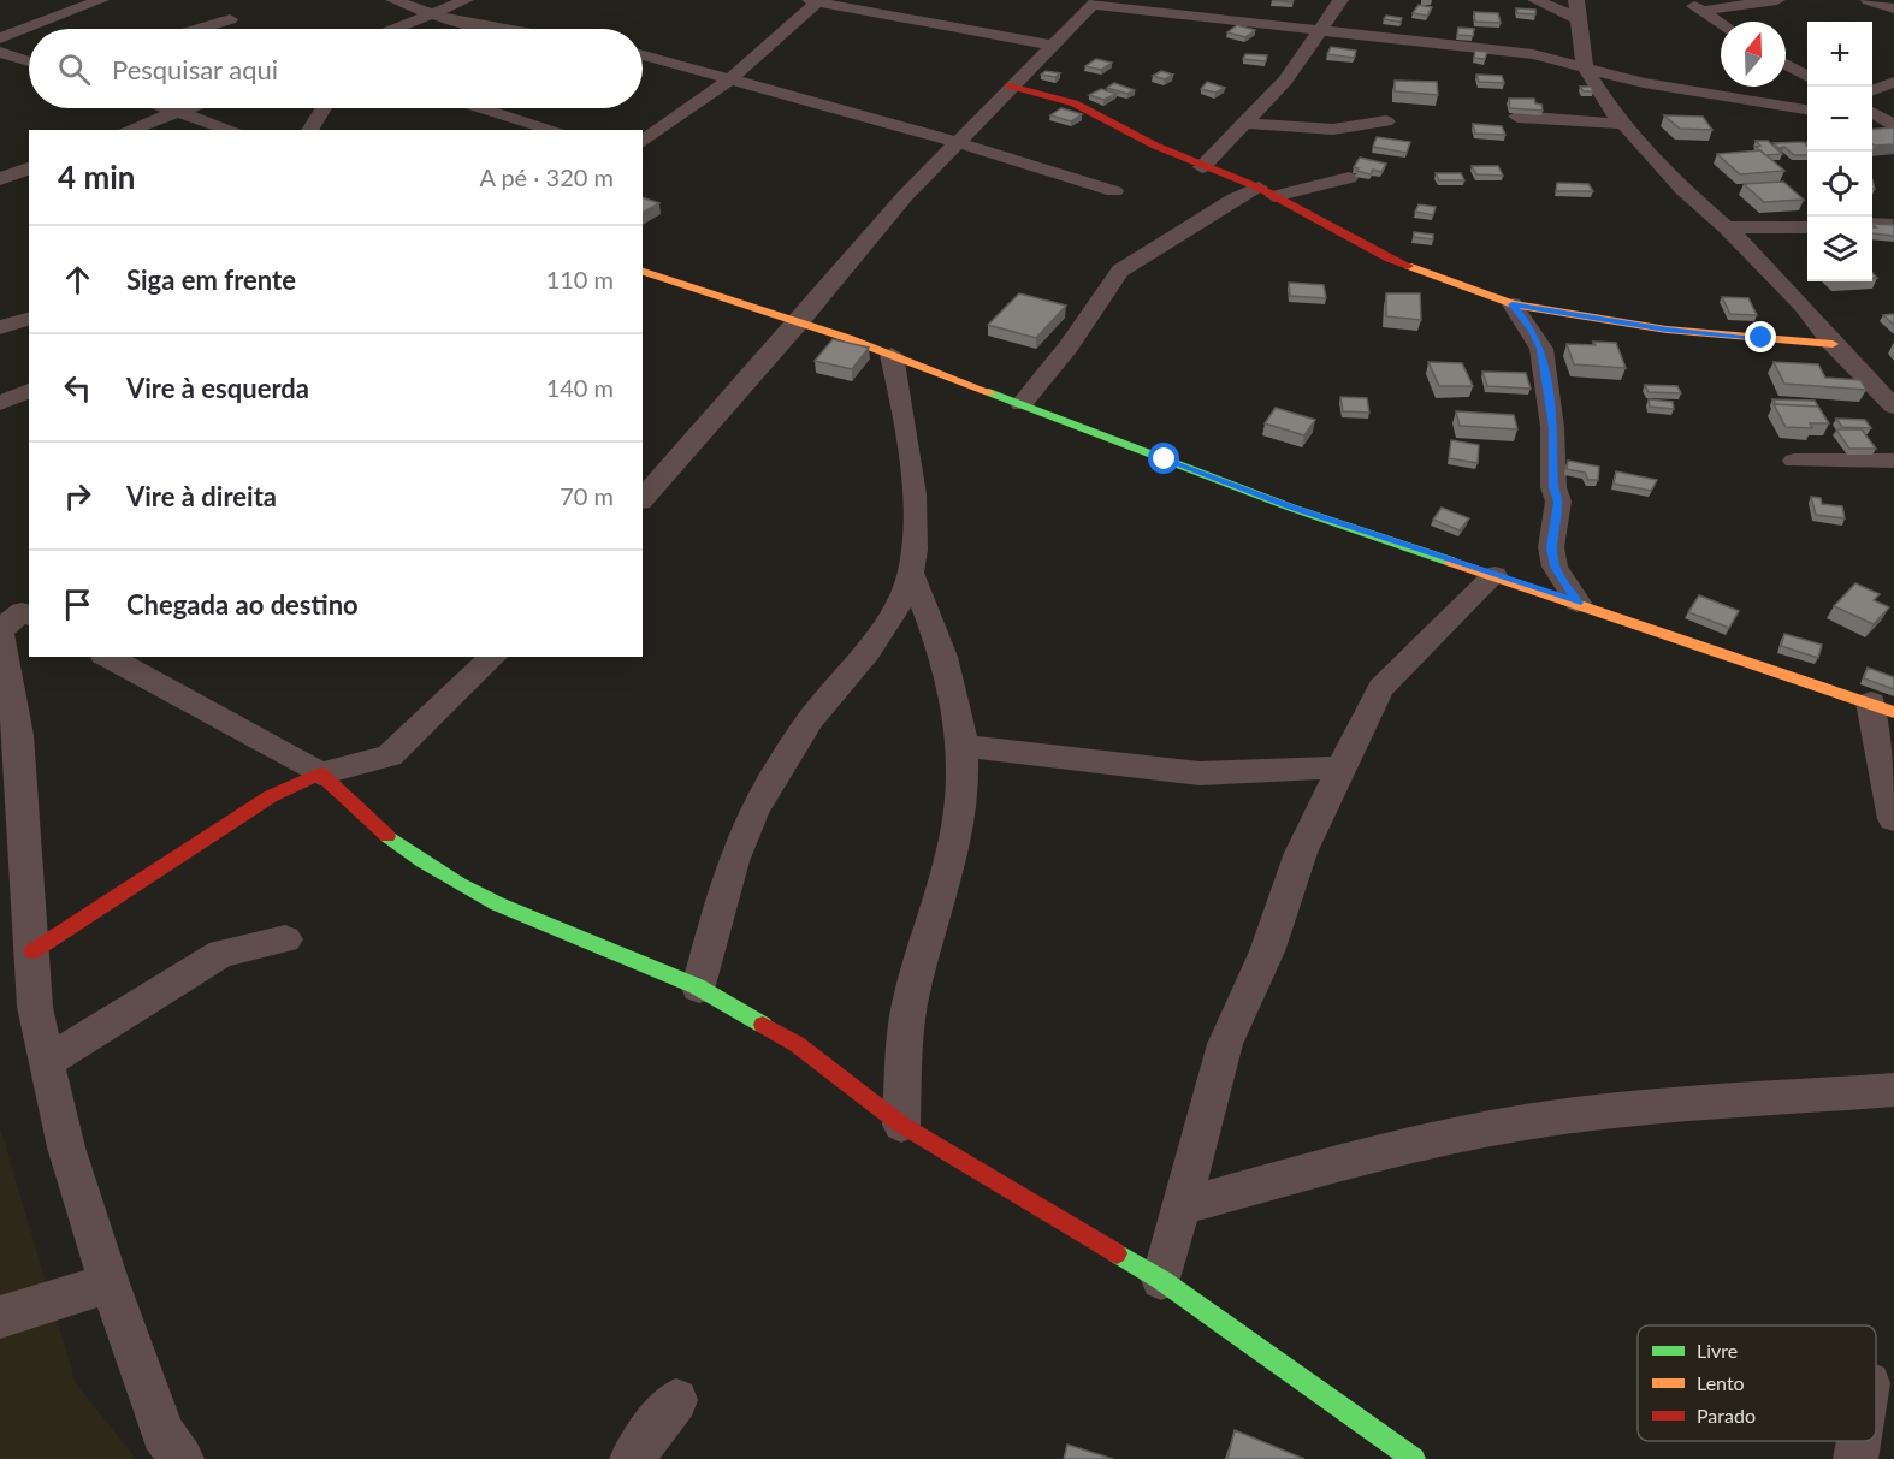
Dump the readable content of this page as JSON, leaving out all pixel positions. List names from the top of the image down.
{
  "legend": ["Livre", "Lento", "Parado"],
  "north": "top",
  "page": {
    "map_buttons": ["+", "−"],
    "search": "Pesquisar aqui",
    "heading": ["4 min", "A pé · 320 m"],
    "list": [
      ["Siga em frente", "110 m"],
      ["Vire à esquerda", "140 m"],
      ["Vire à direita", "70 m"],
      "Chegada ao destino"
    ]
  }
}
